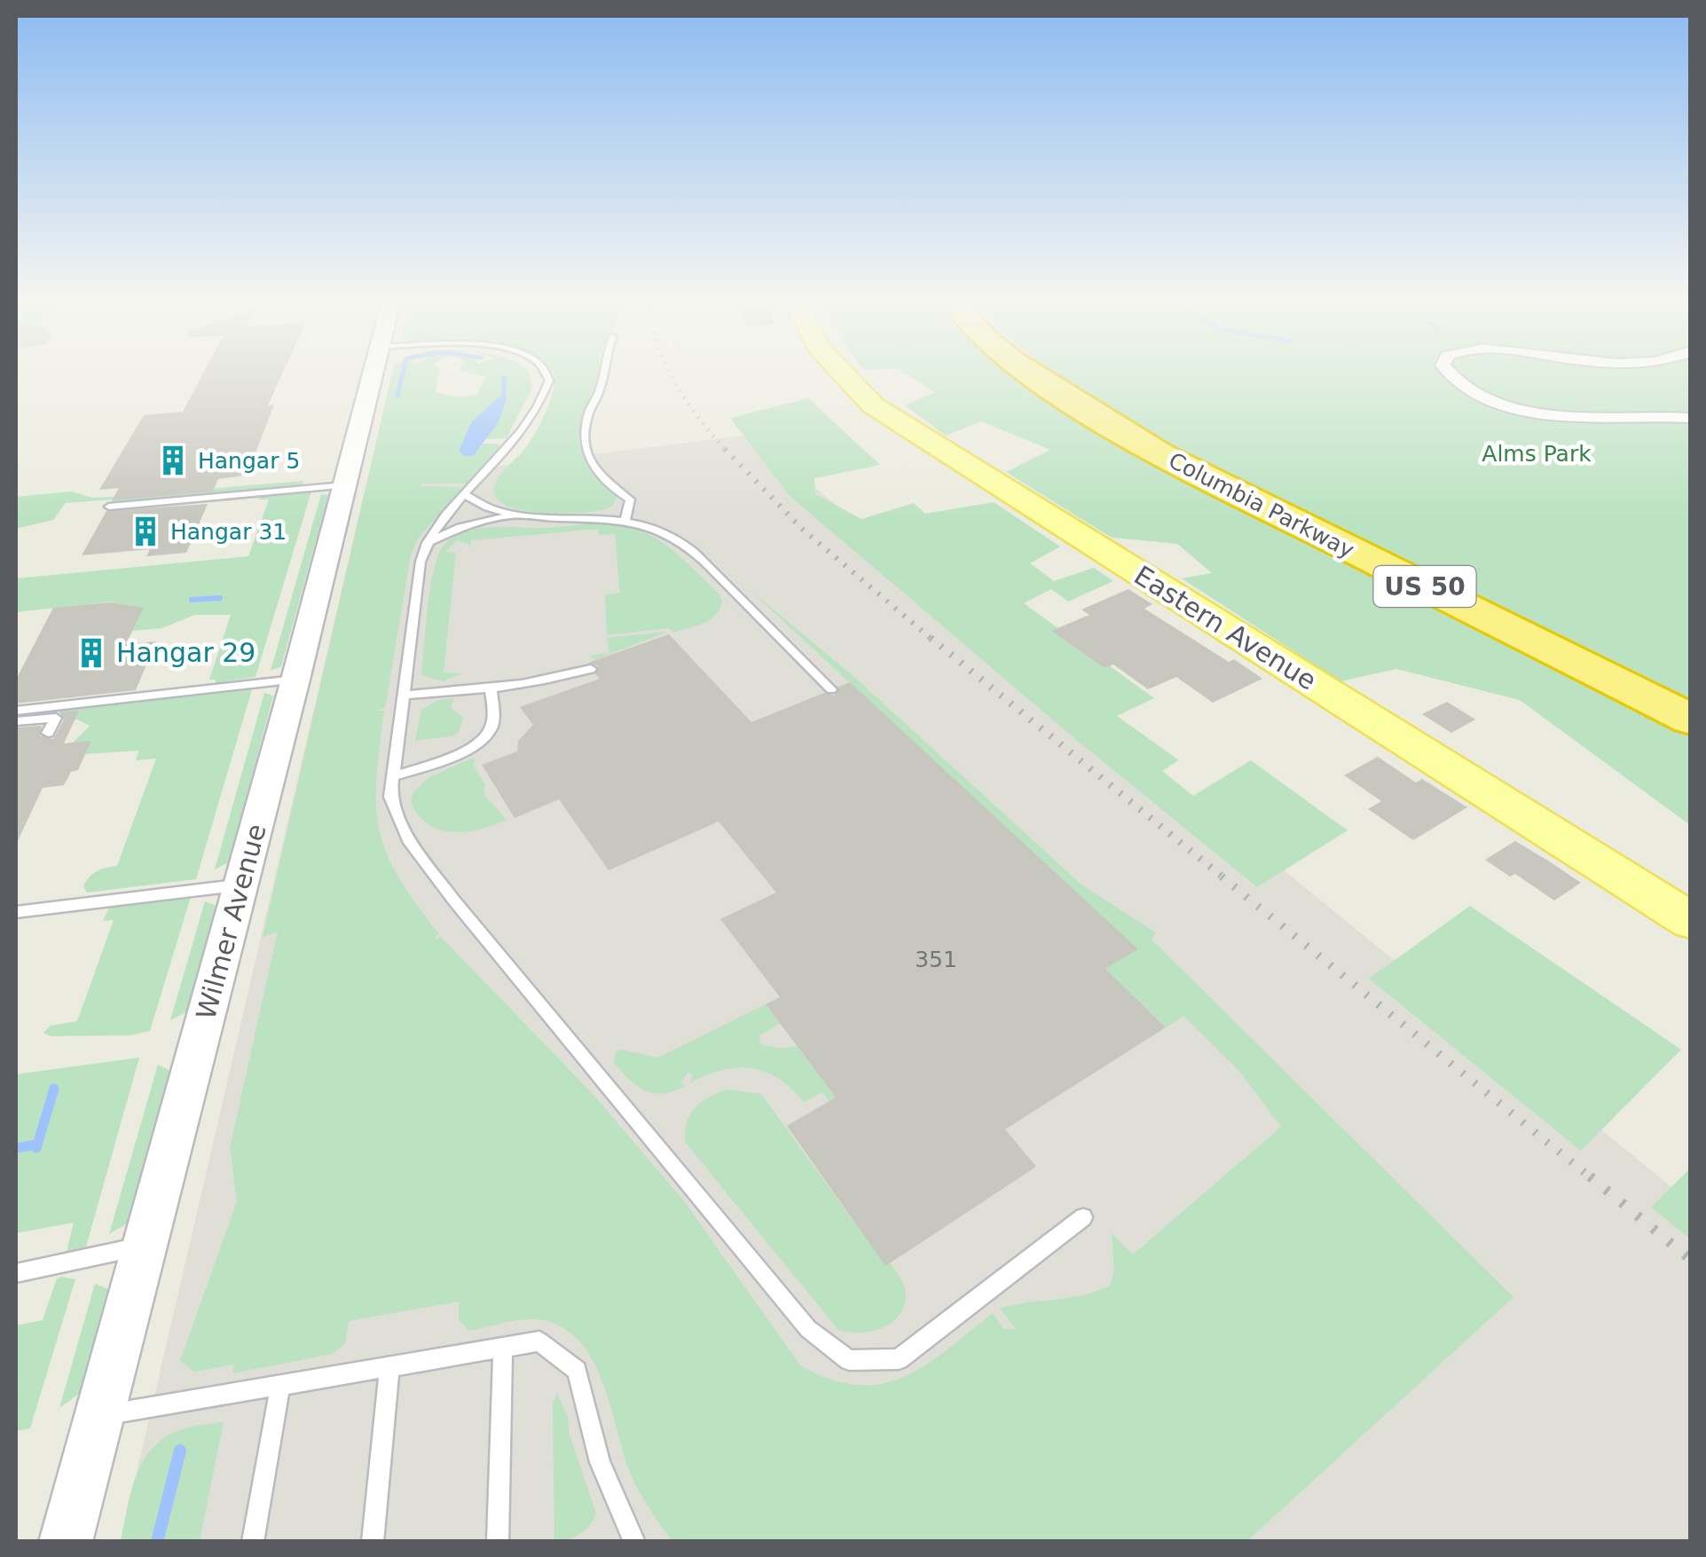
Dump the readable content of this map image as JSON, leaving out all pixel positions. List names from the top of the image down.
{
  "streets": {
    "highway": ["Columbia Parkway", "US 50"],
    "main road": ["Eastern Avenue"],
    "street": ["Wilmer Avenue"]
  },
  "parks": ["Alms Park"],
  "places": {
    "building": ["Hangar 5", "Hangar 31", "Hangar 29"]
  },
  "house_numbers": ["351"]
}
